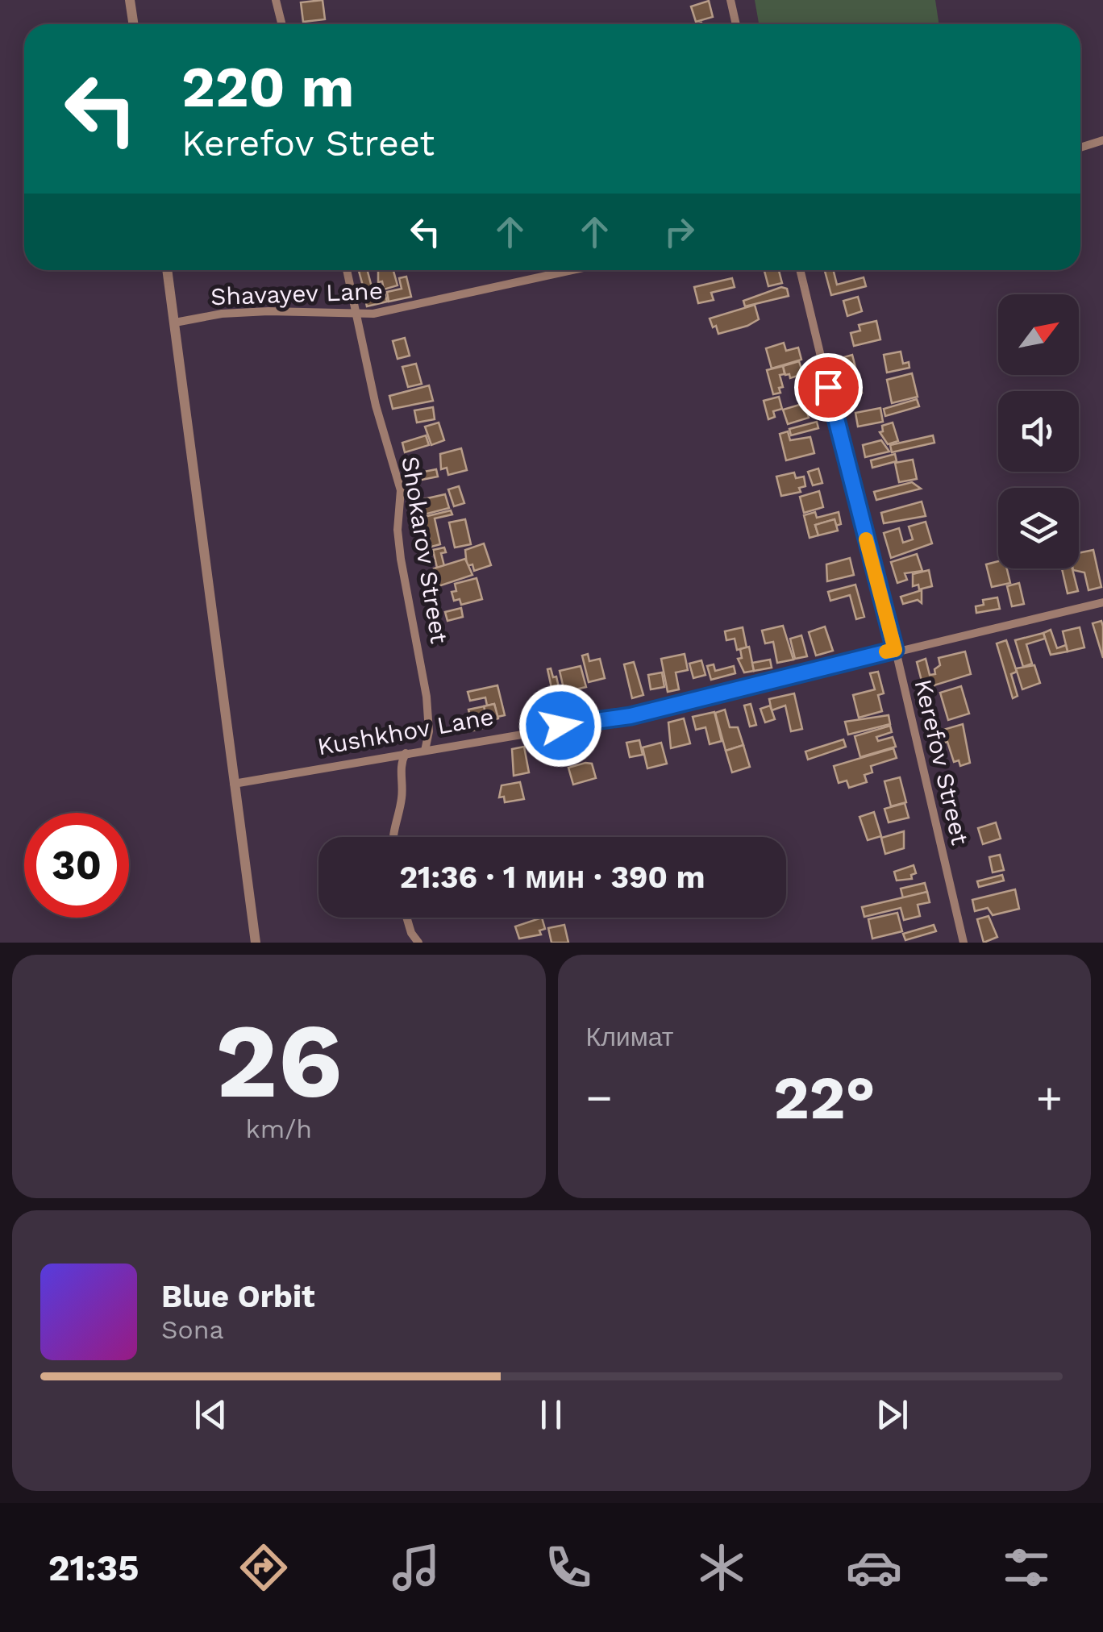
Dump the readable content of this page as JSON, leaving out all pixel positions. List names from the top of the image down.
{
  "streets": {
    "street": [
      "Shavayev Lane",
      "Shokarov Street",
      "Kushkhov Lane",
      "Kerefov Street"
    ]
  },
  "crossings": [
    ["Shavayev Lane", "Shokarov Street"],
    ["Shokarov Street", "Kushkhov Lane"],
    ["Kushkhov Lane", "Kerefov Street"]
  ],
  "north": "top right",
  "page": {
    "turn": ["220 m", "Kerefov Street"],
    "limit": "30",
    "trip": "21:36 · 1 мин · 390 m",
    "tile": [
      ["26", "km/h"],
      "Климат"
    ],
    "heat": ["−", "22°", "+"],
    "song": ["Blue Orbit", "Sona"],
    "tabs": "21:35"
  }
}
